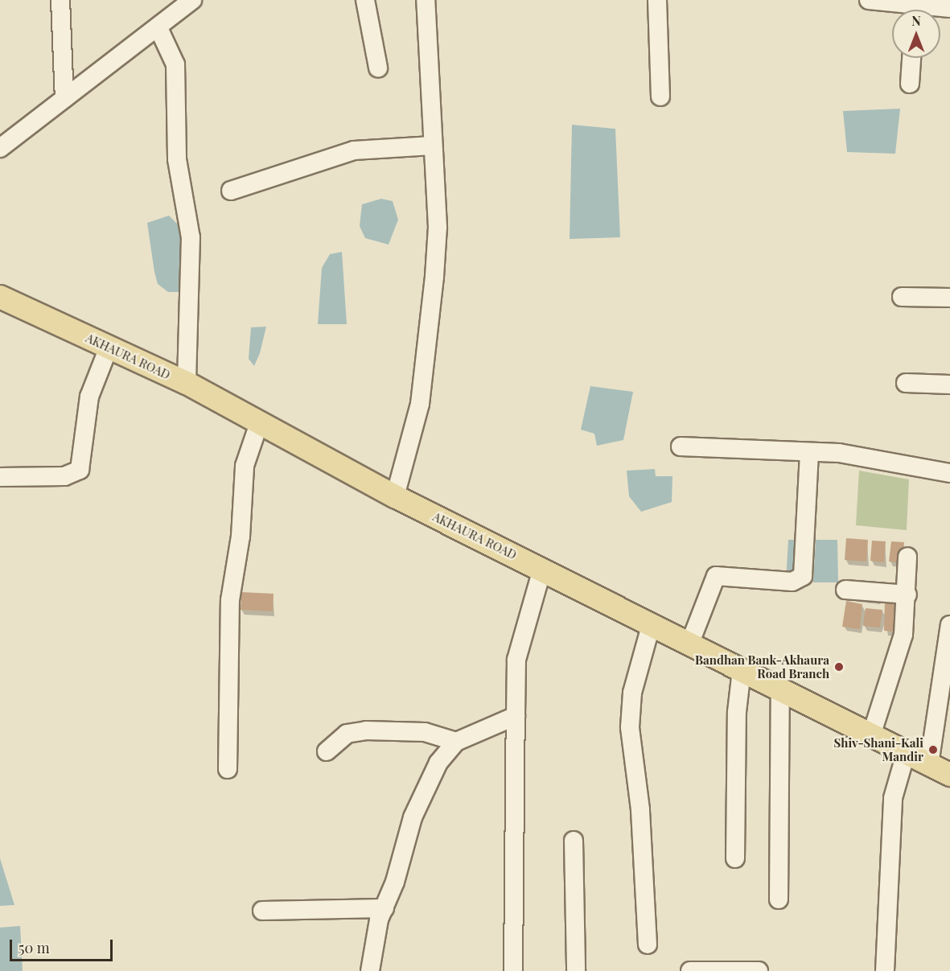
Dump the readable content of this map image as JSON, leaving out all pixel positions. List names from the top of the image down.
{
  "streets": {
    "main road": ["AKHAURA ROAD"]
  },
  "places": ["Bandhan Bank-Akhaura Road Branch", "Shiv-Shani-Kali Mandir"],
  "scale_bar": "50 m",
  "north": "top"
}
